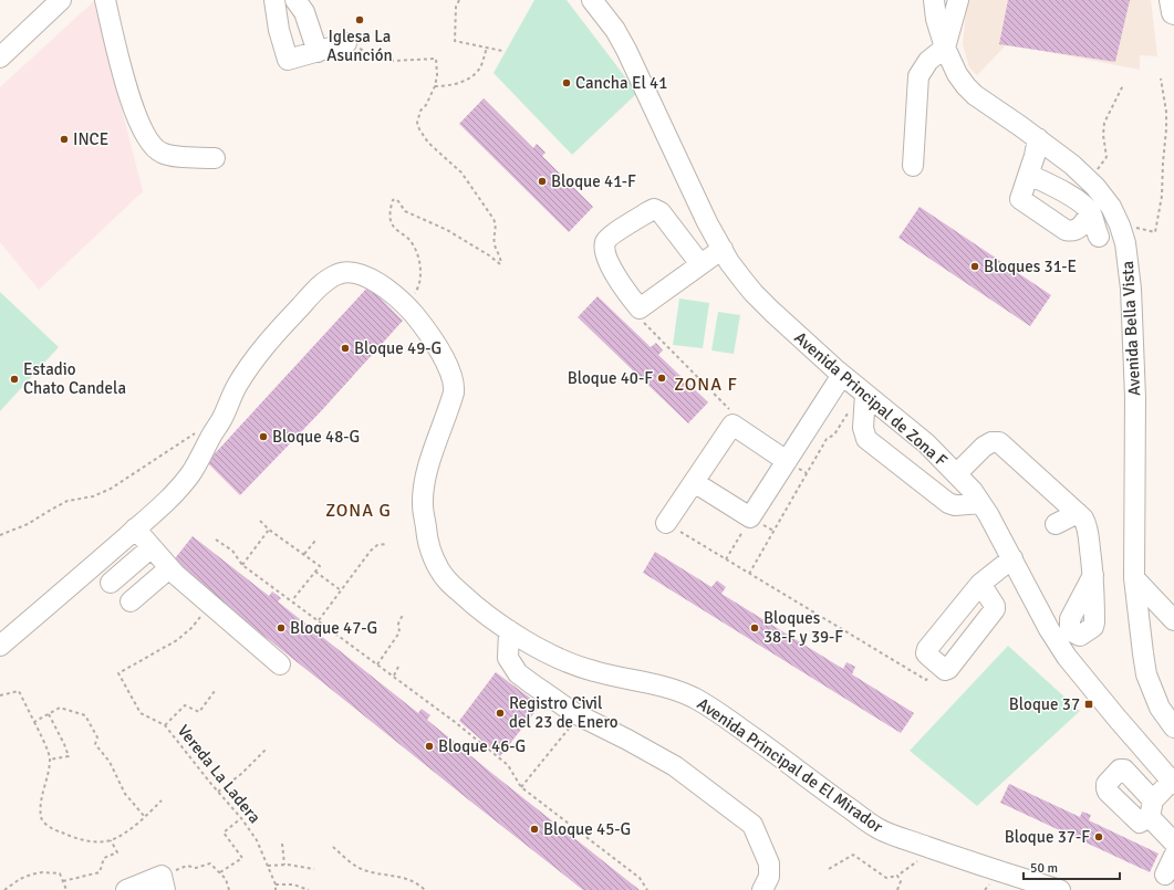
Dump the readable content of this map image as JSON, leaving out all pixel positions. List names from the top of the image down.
{
  "streets": {
    "street": ["Avenida Bella Vista", "Avenida Principal de Zona F", "Avenida Principal de El Mirador"],
    "path": ["Vereda La Ladera"]
  },
  "districts": ["ZONA F", "ZONA G"],
  "places": {
    "other": [
      "Iglesa La Asunción",
      "Cancha El 41",
      "INCE",
      "Bloque 41-F",
      "Bloques 31-E",
      "Bloque 49-G",
      "Bloque 40-F",
      "Estadio Chato Candela",
      "Bloque 48-G",
      "Bloque 47-G",
      "Bloques 38-F y 39-F",
      "Registro Civil del 23 de Enero",
      "Bloque 46-G",
      "Bloque 45-G",
      "Bloque 37-F"
    ],
    "transit": ["Bloque 37"]
  },
  "scale_bar": "50 m"
}
